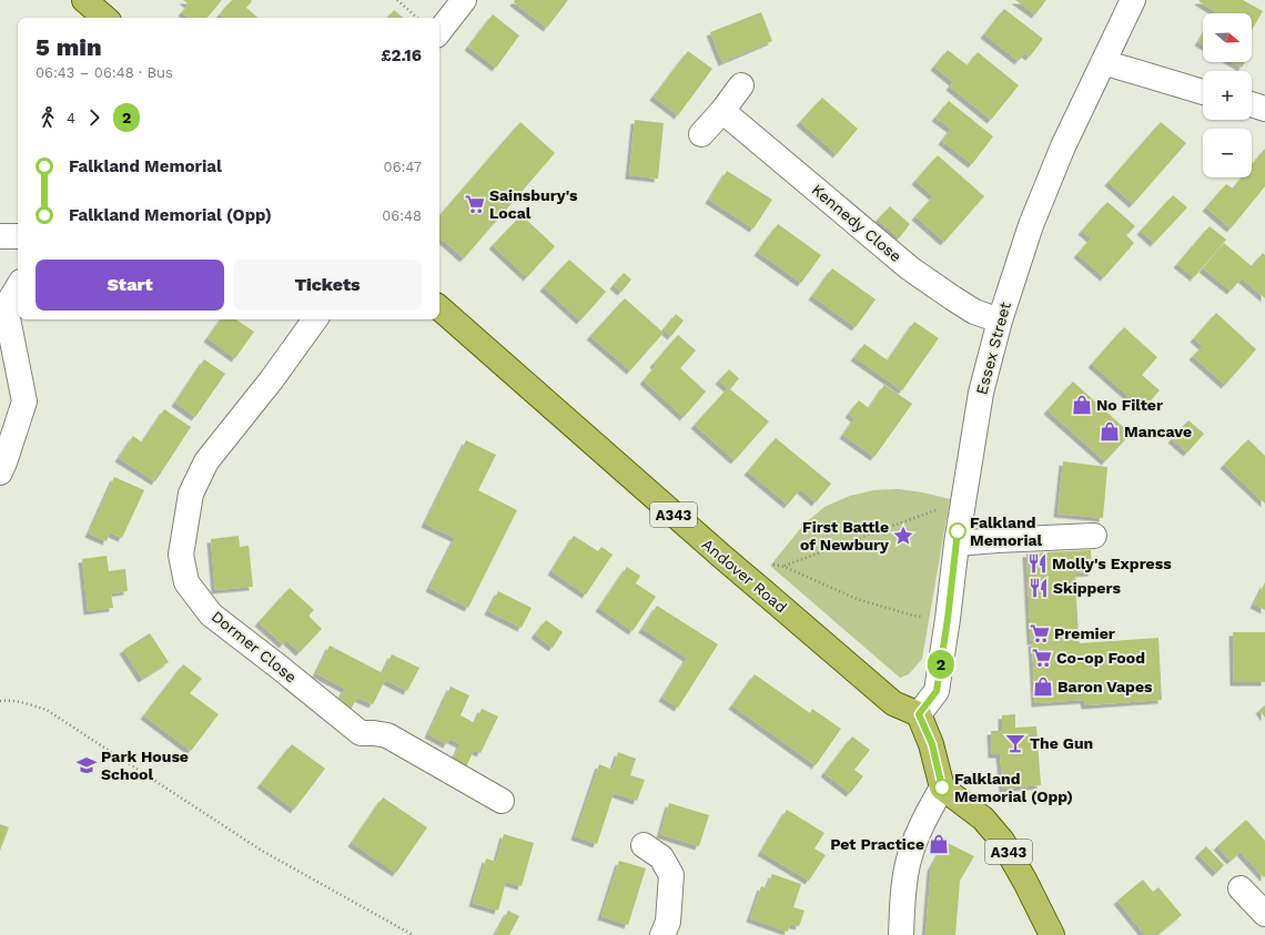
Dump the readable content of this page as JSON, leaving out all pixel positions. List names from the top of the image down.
{
  "streets": {
    "main road": ["A343", "Andover Road"],
    "street": ["Kennedy Close", "Essex Street", "Dormer Close"]
  },
  "crossings": [
    ["Kennedy Close", "Essex Street"],
    ["Essex Street", "Andover Road"]
  ],
  "places": {
    "supermarket": ["Sainsbury's Local", "Premier", "Co-op Food"],
    "shop": [
      "No Filter",
      "Mancave",
      "Baron Vapes",
      "Pet Practice"
    ],
    "other": ["Falkland Memorial", "Falkland Memorial (Opp)"],
    "place": ["First Battle of Newbury"],
    "restaurant": ["Molly's Express", "Skippers"],
    "bar": ["The Gun"],
    "school or university": ["Park House School"]
  },
  "lines": ["bus line 2"],
  "north": "right",
  "page": {
    "on_map": "2",
    "map_buttons": ["+", "−"],
    "heading": ["5 min", "06:43 – 06:48 · Bus", "£2.16"],
    "legs": ["4", "2"],
    "list": [
      {
        "name": "Falkland Memorial",
        "value": "06:47"
      },
      {
        "name": "Falkland Memorial (Opp)",
        "value": "06:48"
      }
    ],
    "buttons": ["Start", "Tickets"]
  }
}
